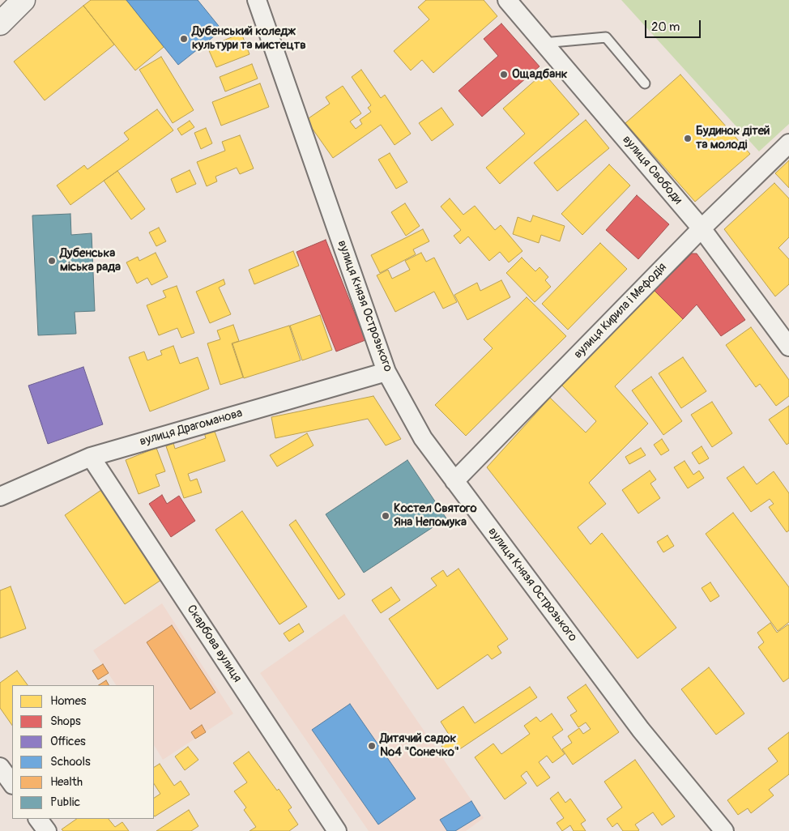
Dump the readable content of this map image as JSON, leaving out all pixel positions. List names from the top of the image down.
{
  "streets": {
    "street": [
      "вулиця Свободи",
      "вулиця Князя Острозького",
      "вулиця Кирила і Мефодія",
      "вулиця Драгоманова",
      "Скарбова вулиця"
    ]
  },
  "crossings": [
    ["вулиця Свободи", "вулиця Кирила і Мефодія"],
    ["вулиця Князя Острозького", "вулиця Кирила і Мефодія"],
    ["вулиця Князя Острозького", "вулиця Драгоманова"],
    ["вулиця Драгоманова", "Скарбова вулиця"]
  ],
  "places": [
    "Дубенський коледж культури та мистецтв",
    "Ощадбанк",
    "Будинок дітей та молоді",
    "Дубенська міська рада",
    "Костел Святого Яна Непомука",
    "Дитячий садок №4 \"Сонечко\""
  ],
  "legend": [
    "Homes",
    "Shops",
    "Offices",
    "Schools",
    "Health",
    "Public"
  ],
  "scale_bar": "20 m"
}
